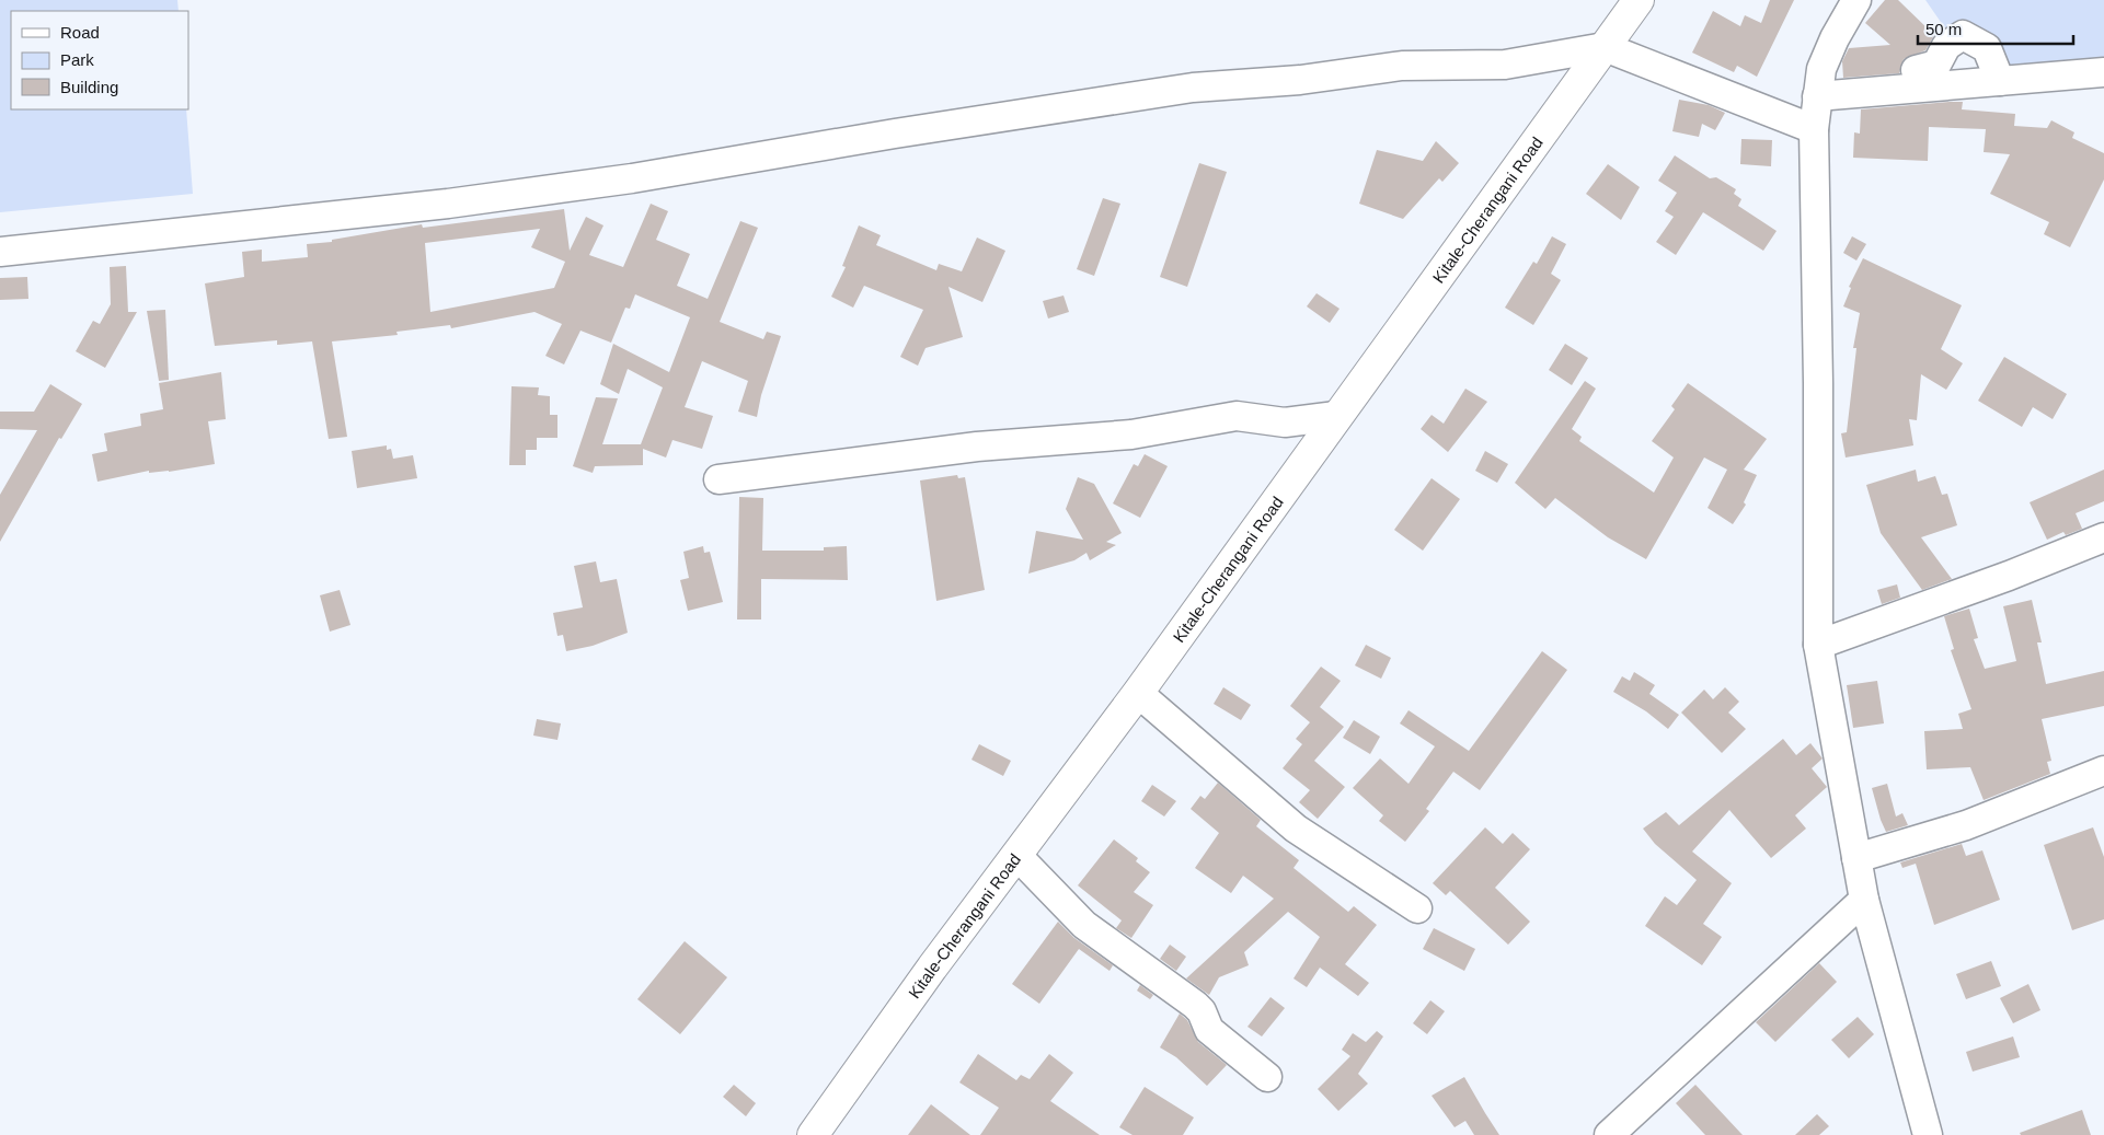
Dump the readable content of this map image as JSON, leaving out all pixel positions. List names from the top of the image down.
{
  "streets": {
    "main road": ["Kitale-Cherangani Road"]
  },
  "legend": ["Road", "Park", "Building"],
  "scale_bar": "50 m"
}
